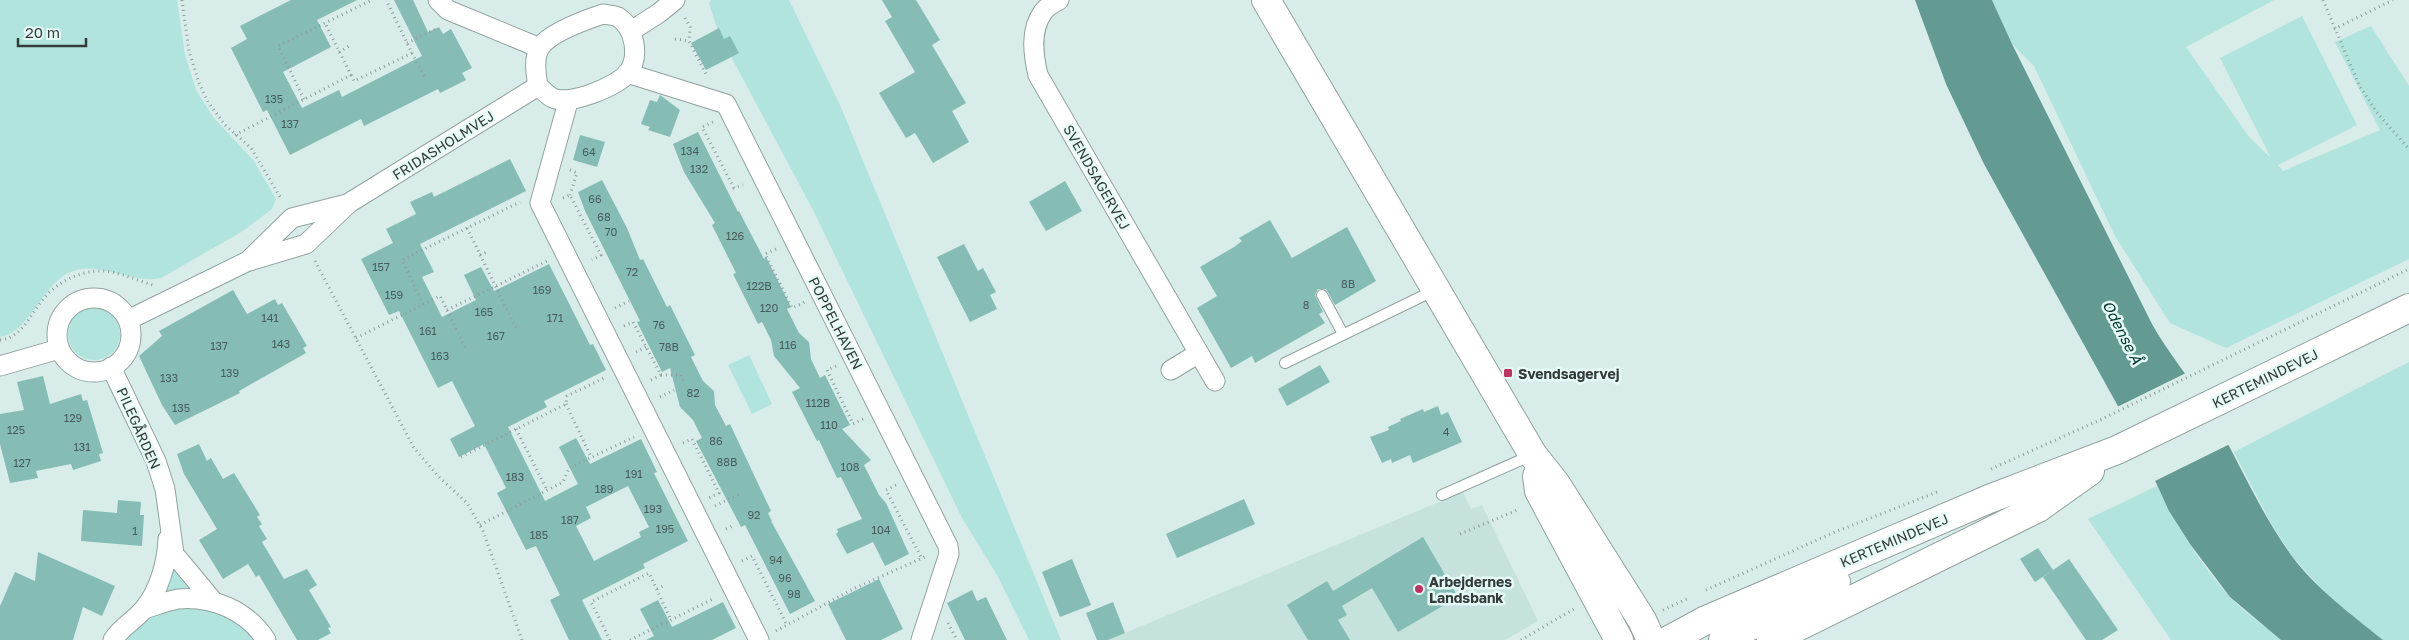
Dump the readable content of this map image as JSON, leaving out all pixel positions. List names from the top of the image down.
{
  "streets": {
    "main road": ["KERTEMINDEVEJ"],
    "street": [
      "FRIDASHOLMVEJ",
      "SVENDSAGERVEJ",
      "POPPELHAVEN",
      "PILEGÅRDEN"
    ]
  },
  "crossings": [
    ["FRIDASHOLMVEJ", "PILEGÅRDEN"]
  ],
  "water": ["Odense Å"],
  "places": {
    "transit": ["Svendsagervej"],
    "other": ["Arbejdernes Landsbank"]
  },
  "house_numbers": [
    "135",
    "137",
    "134",
    "64",
    "132",
    "66",
    "68",
    "70",
    "126",
    "157",
    "72",
    "8B",
    "122B",
    "169",
    "159",
    "8",
    "120",
    "165",
    "141",
    "171",
    "76",
    "161",
    "167",
    "143",
    "116",
    "137",
    "78B",
    "163",
    "139",
    "133",
    "82",
    "112B",
    "135",
    "129",
    "110",
    "125",
    "4",
    "86",
    "131",
    "88B",
    "127",
    "108",
    "191",
    "183",
    "189",
    "193",
    "92",
    "187",
    "195",
    "104",
    "1",
    "185",
    "94",
    "96",
    "98"
  ],
  "scale_bar": "20 m"
}
